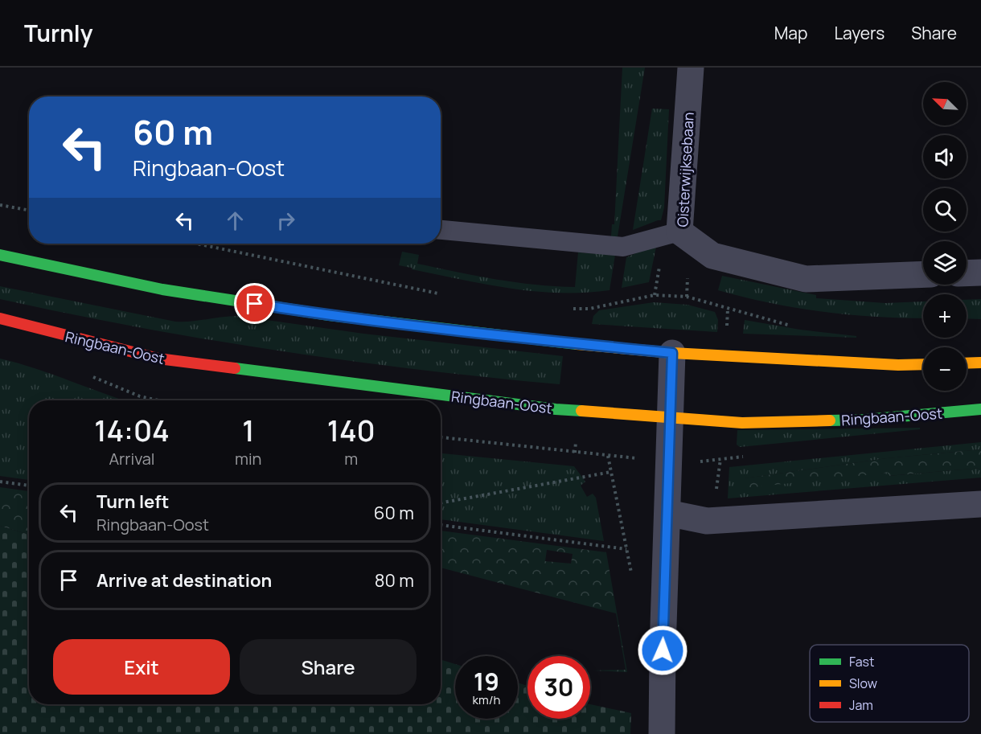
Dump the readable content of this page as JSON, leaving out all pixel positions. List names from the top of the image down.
{
  "streets": {
    "main road": ["Ringbaan-Oost"],
    "street": ["Oisterwijksebaan"]
  },
  "legend": ["Fast", "Slow", "Jam"],
  "north": "top left",
  "page": {
    "header": "Turnly",
    "nav": ["Map", "Layers", "Share"],
    "map_buttons": ["+", "−"],
    "turn": ["60 m", "Ringbaan-Oost"],
    "eta": [
      "14:04",
      "Arrival",
      "1",
      "min",
      "140",
      "m"
    ],
    "list": [
      {
        "name": "Turn left",
        "note": "Ringbaan-Oost",
        "value": "60 m"
      },
      {
        "name": "Arrive at destination",
        "value": "80 m"
      }
    ],
    "buttons": ["Exit", "Share"],
    "speed": "19 km/h",
    "limit": "30"
  }
}
